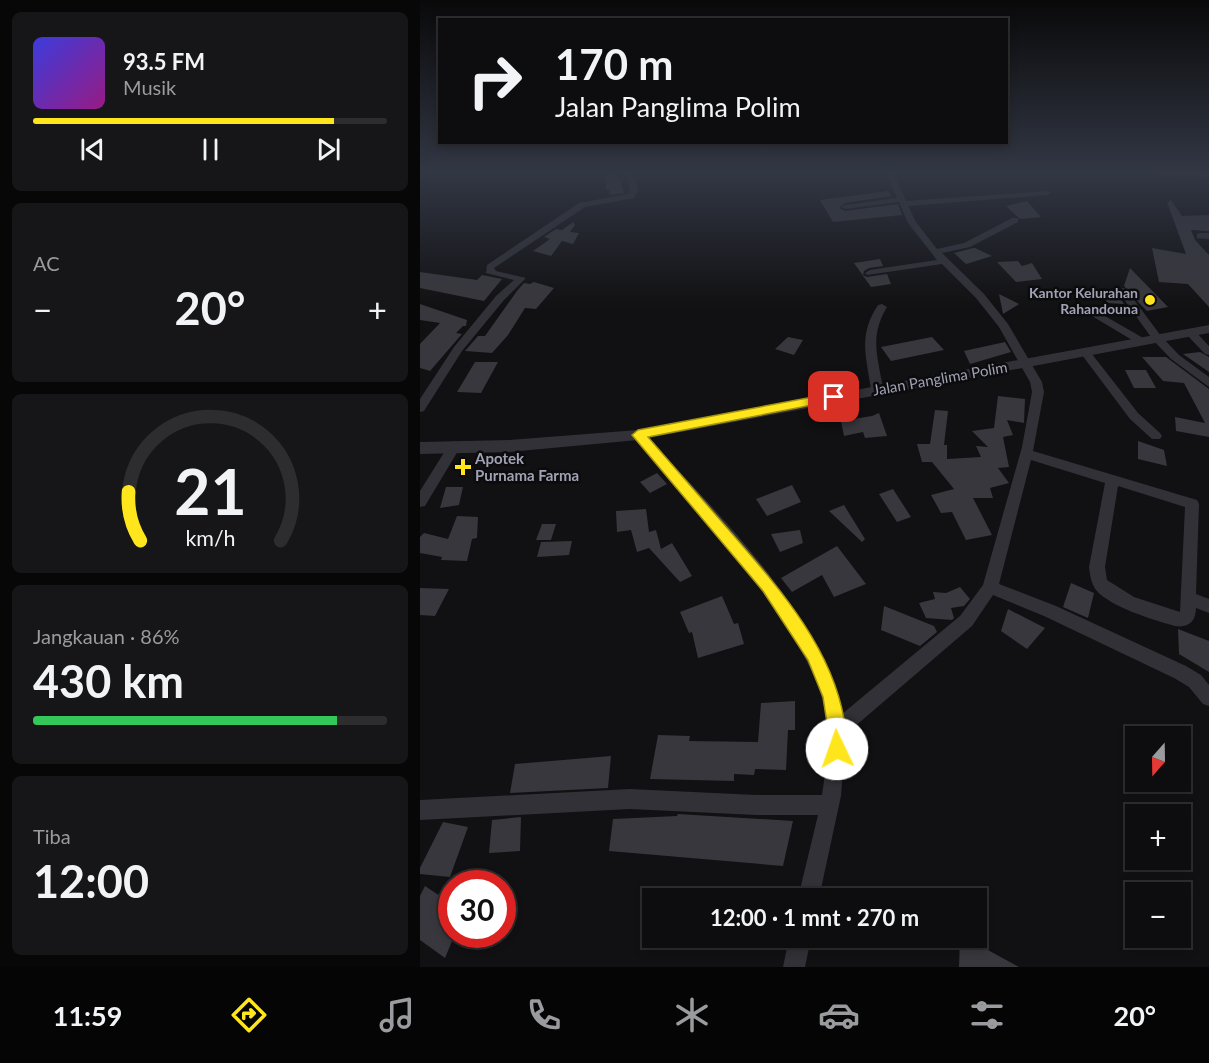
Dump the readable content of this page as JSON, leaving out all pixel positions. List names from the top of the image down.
{
  "streets": {
    "street": ["Jalan Panglima Polim"]
  },
  "places": {
    "other": ["Kantor Kelurahan Rahandouna"],
    "health": ["Apotek Purnama Farma"]
  },
  "north": "bottom",
  "page": {
    "turn": ["170 m", "Jalan Panglima Polim"],
    "song": ["93.5 FM", "Musik"],
    "tile": [
      "AC",
      ["Jangkauan · 86%", "430 km"],
      ["Tiba", "12:00"]
    ],
    "heat": ["−", "20°", "+"],
    "map_buttons": ["+", "−"],
    "limit": "30",
    "trip": "12:00 · 1 mnt · 270 m",
    "tabs": ["11:59", "20°"],
    "gauge": ["21", "km/h"]
  }
}
